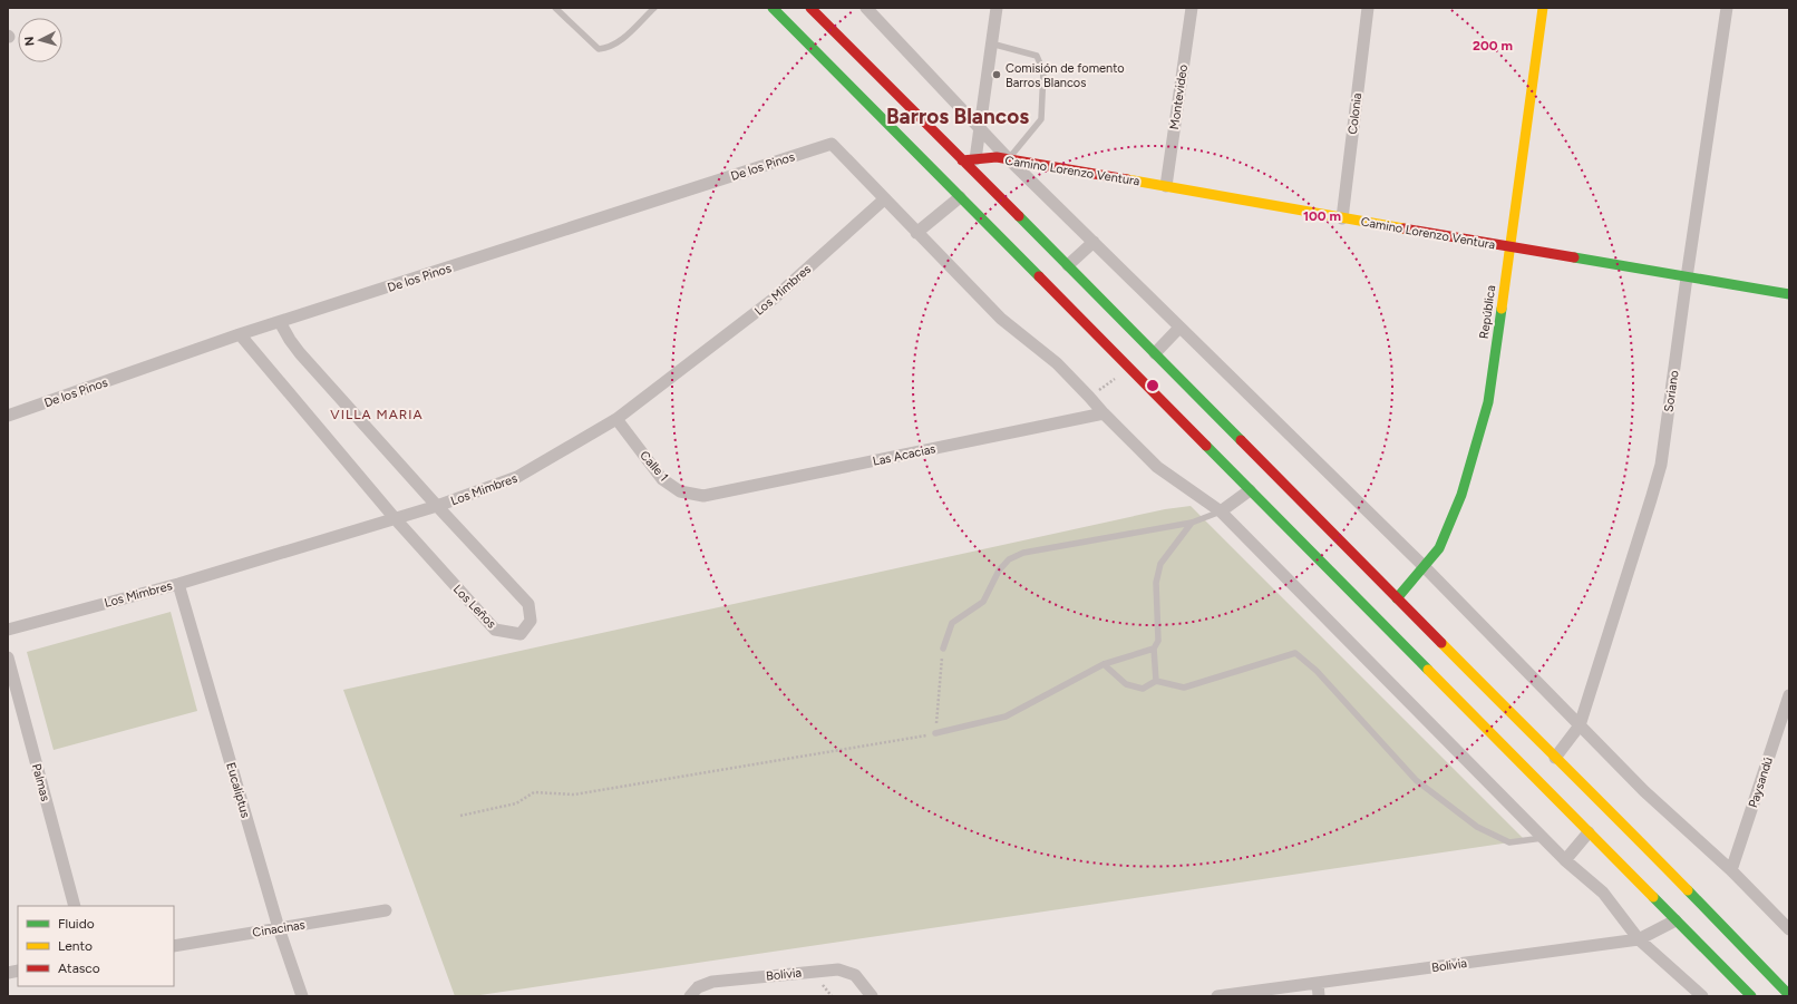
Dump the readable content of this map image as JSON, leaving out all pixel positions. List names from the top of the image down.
{
  "streets": {
    "main road": ["Camino Lorenzo Ventura", "República"],
    "street": [
      "Montevideo",
      "Colonia",
      "De los Pinos",
      "Los Mimbres",
      "Soriano",
      "Las Acacias",
      "Calle 1",
      "Los Leños",
      "Palmas",
      "Paysandú",
      "Eucaliptus",
      "Cinacinas",
      "Bolivia"
    ]
  },
  "crossings": [
    ["Montevideo", "Camino Lorenzo Ventura"],
    ["Colonia", "Camino Lorenzo Ventura"],
    ["De los Pinos", "Los Mimbres"],
    ["De los Pinos", "Los Leños"],
    ["Camino Lorenzo Ventura", "República"],
    ["Camino Lorenzo Ventura", "Soriano"],
    ["Los Mimbres", "Calle 1"],
    ["Los Mimbres", "Los Leños"],
    ["Los Mimbres", "Eucaliptus"],
    ["Las Acacias", "Calle 1"],
    ["Eucaliptus", "Cinacinas"]
  ],
  "districts": ["Barros Blancos", "VILLA MARIA"],
  "places": ["Comisión de fomento Barros Blancos"],
  "legend": ["Fluido", "Lento", "Atasco"],
  "north": "left",
  "rings": ["200 m", "100 m"]
}
